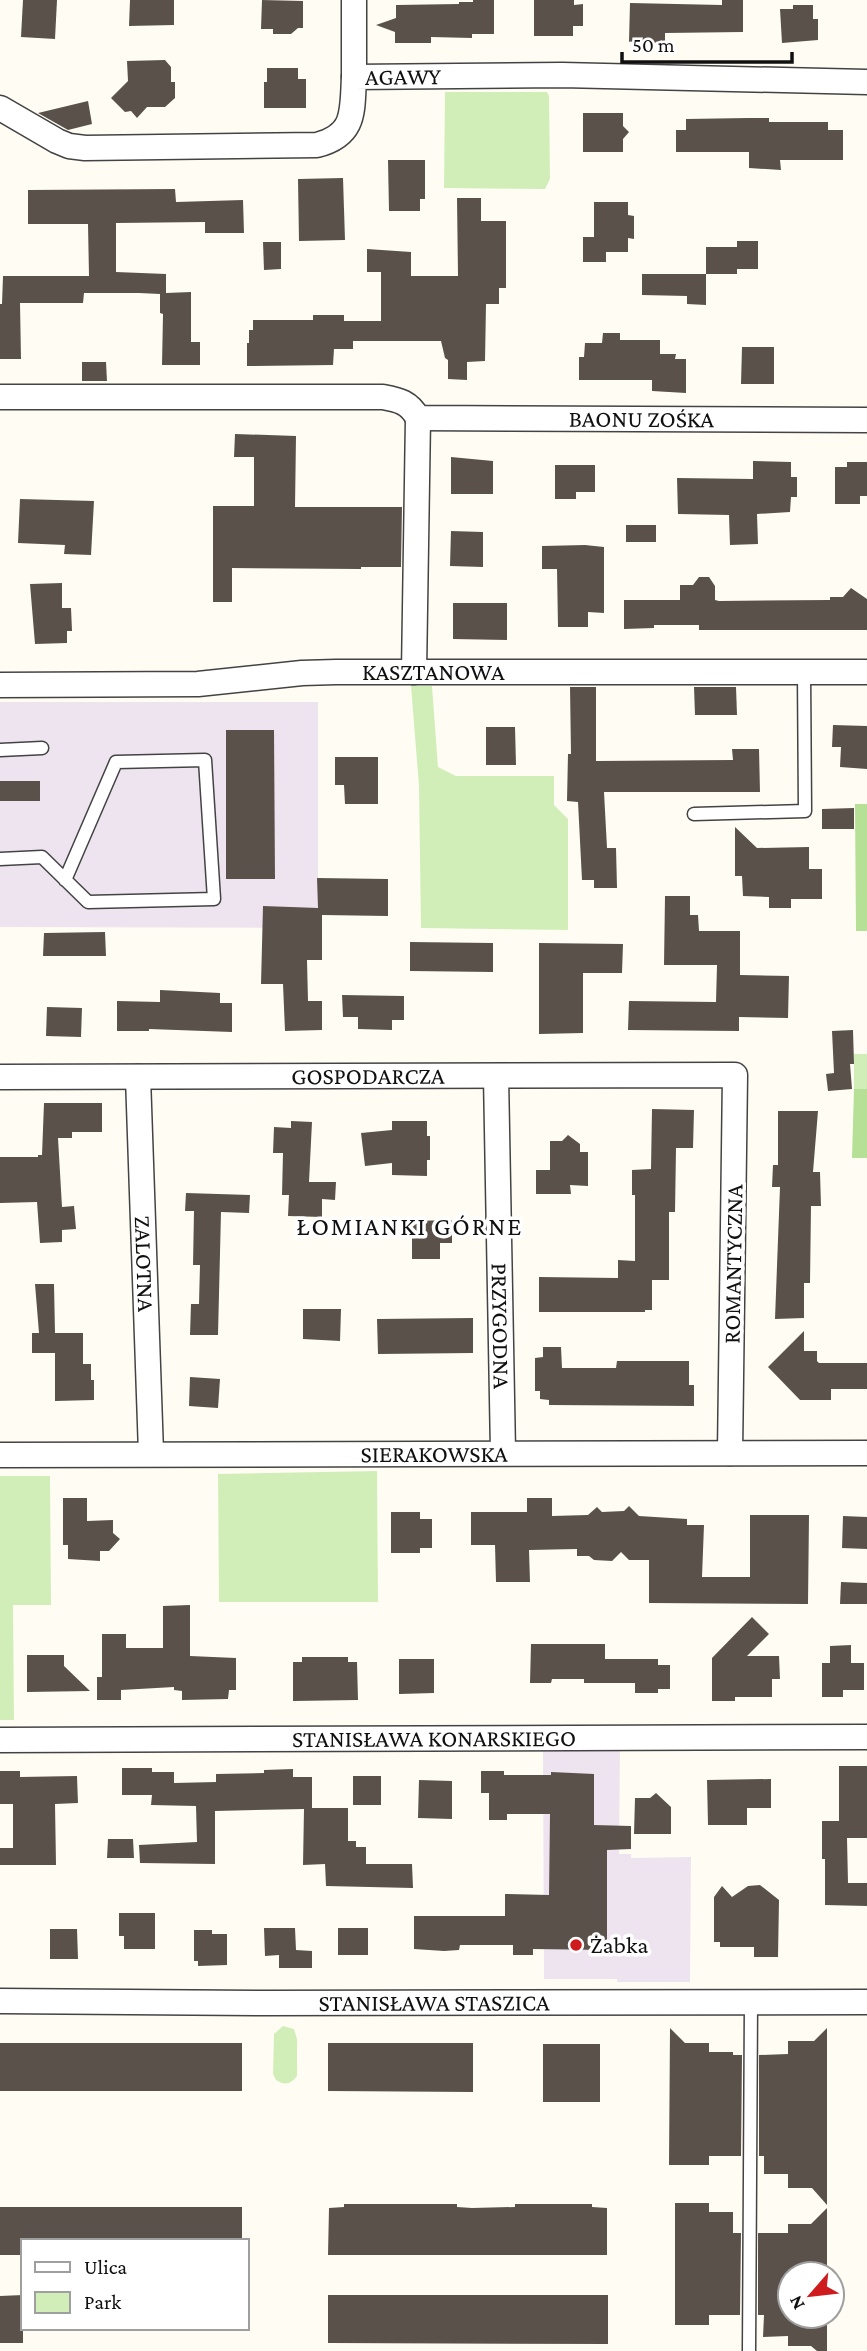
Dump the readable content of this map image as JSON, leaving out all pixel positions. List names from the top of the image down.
{
  "streets": {
    "street": [
      "AGAWY",
      "BAONU ZOŚKA",
      "KASZTANOWA",
      "GOSPODARCZA",
      "ROMANTYCZNA",
      "ZALOTNA",
      "PRZYGODNA",
      "SIERAKOWSKA",
      "STANISŁAWA KONARSKIEGO",
      "STANISŁAWA STASZICA"
    ]
  },
  "crossings": [
    ["GOSPODARCZA", "ROMANTYCZNA"],
    ["GOSPODARCZA", "ZALOTNA"],
    ["GOSPODARCZA", "PRZYGODNA"],
    ["ROMANTYCZNA", "SIERAKOWSKA"],
    ["ZALOTNA", "SIERAKOWSKA"],
    ["PRZYGODNA", "SIERAKOWSKA"]
  ],
  "districts": ["ŁOMIANKI GÓRNE"],
  "places": ["Żabka"],
  "legend": ["Ulica", "Park"],
  "scale_bar": "50 m",
  "north": "bottom left"
}
